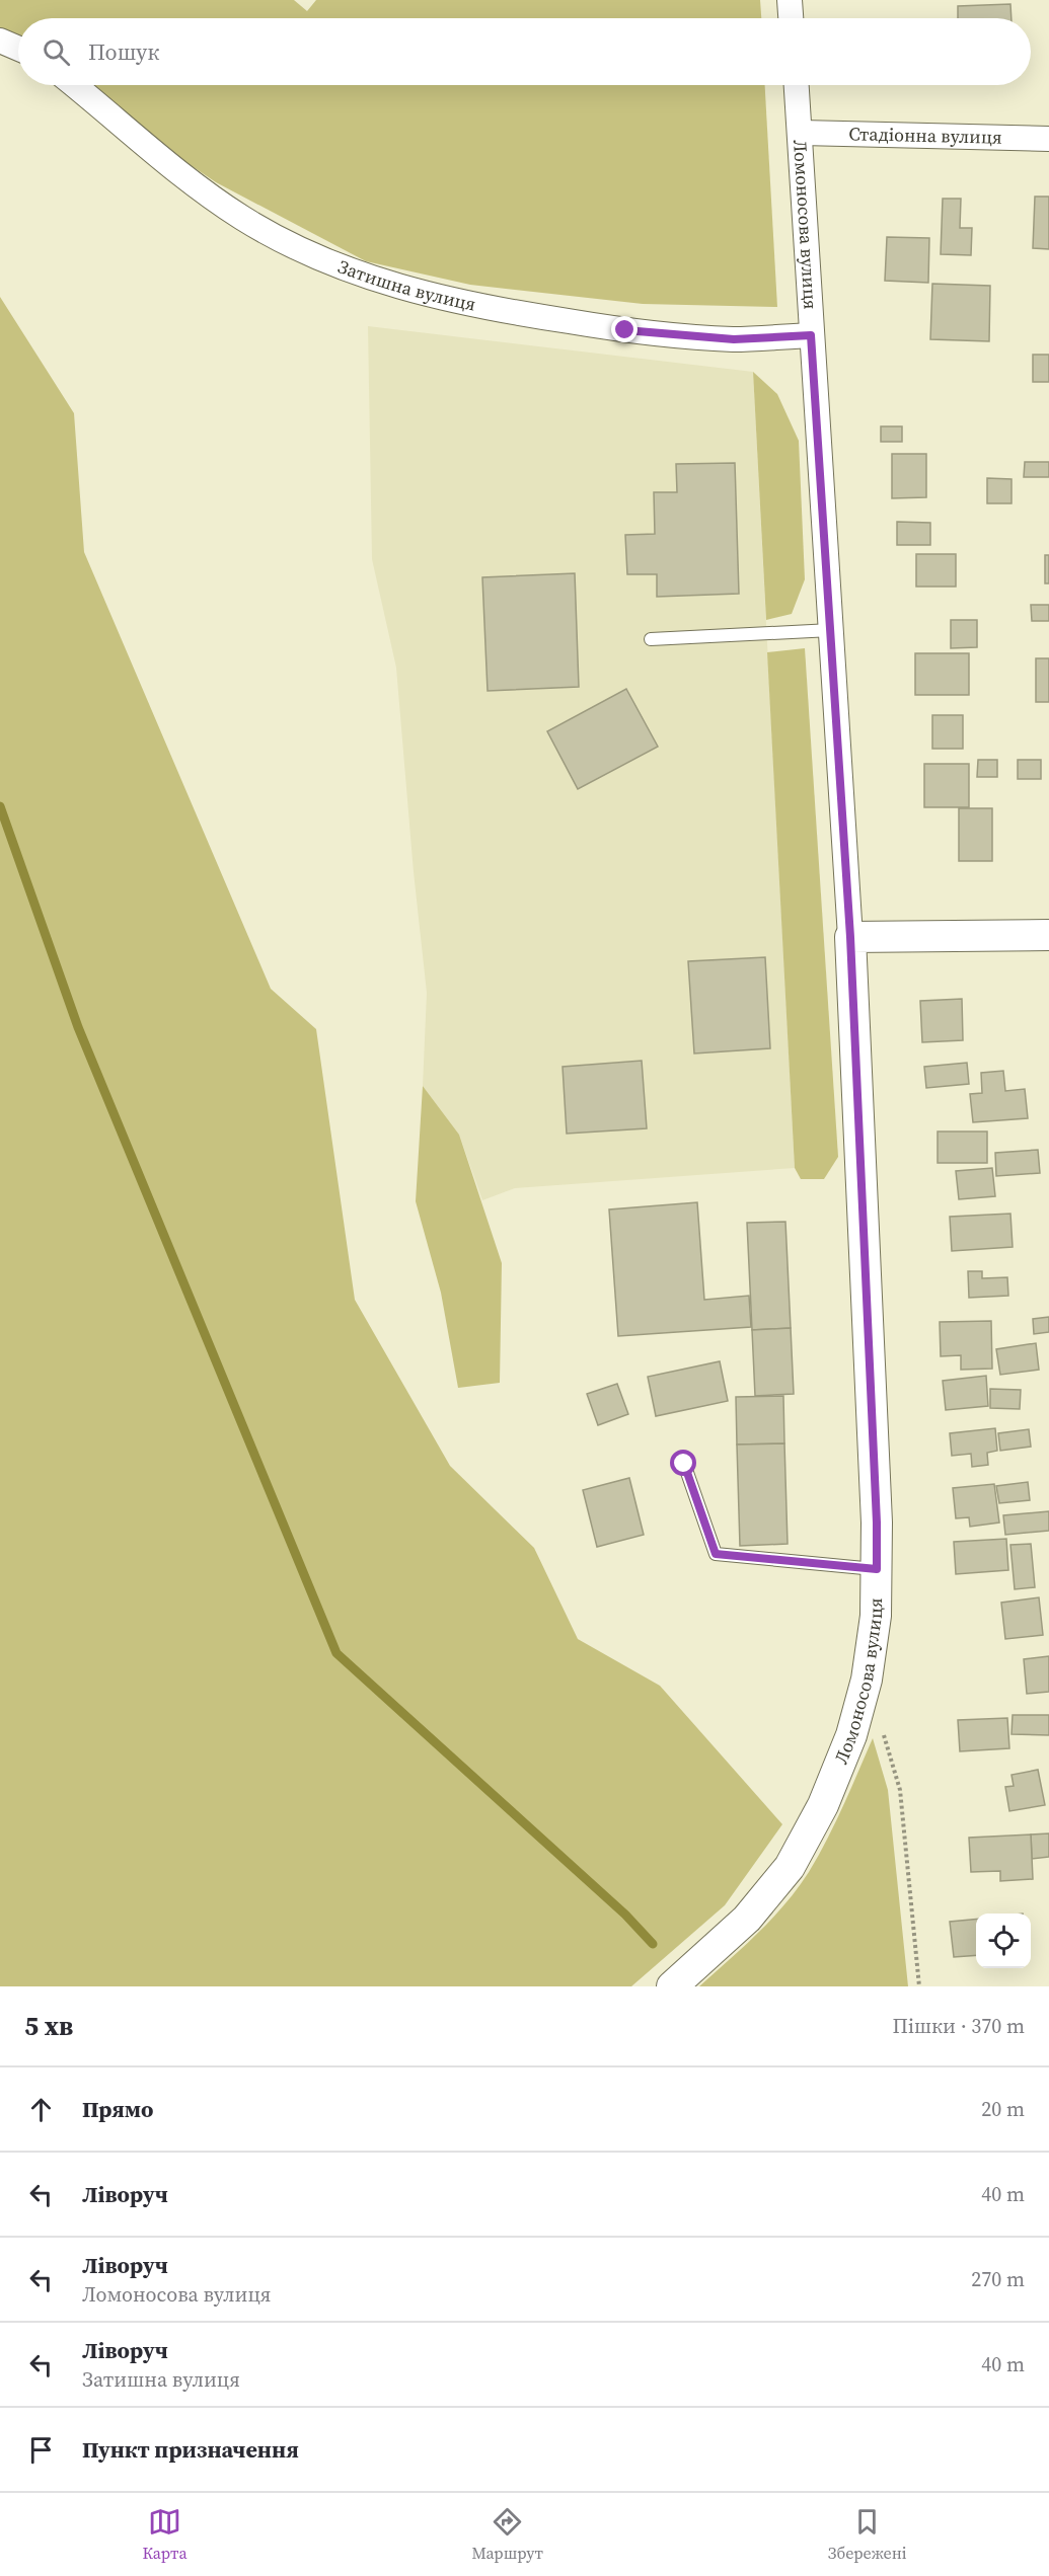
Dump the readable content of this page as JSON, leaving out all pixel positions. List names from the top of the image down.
{
  "streets": {
    "street": ["Стадіонна вулиця", "Ломоносова вулиця", "Затишна вулиця"]
  },
  "crossings": [
    ["Стадіонна вулиця", "Ломоносова вулиця"],
    ["Ломоносова вулиця", "Затишна вулиця"]
  ],
  "page": {
    "search": "Пошук",
    "heading": ["5 хв", "Пішки · 370 m"],
    "list": [
      ["Прямо", "20 m"],
      ["Ліворуч", "40 m"],
      ["Ліворуч", "Ломоносова вулиця", "270 m"],
      ["Ліворуч", "Затишна вулиця", "40 m"],
      "Пункт призначення"
    ],
    "nav": ["Карта", "Маршрут", "Збережені"]
  }
}
